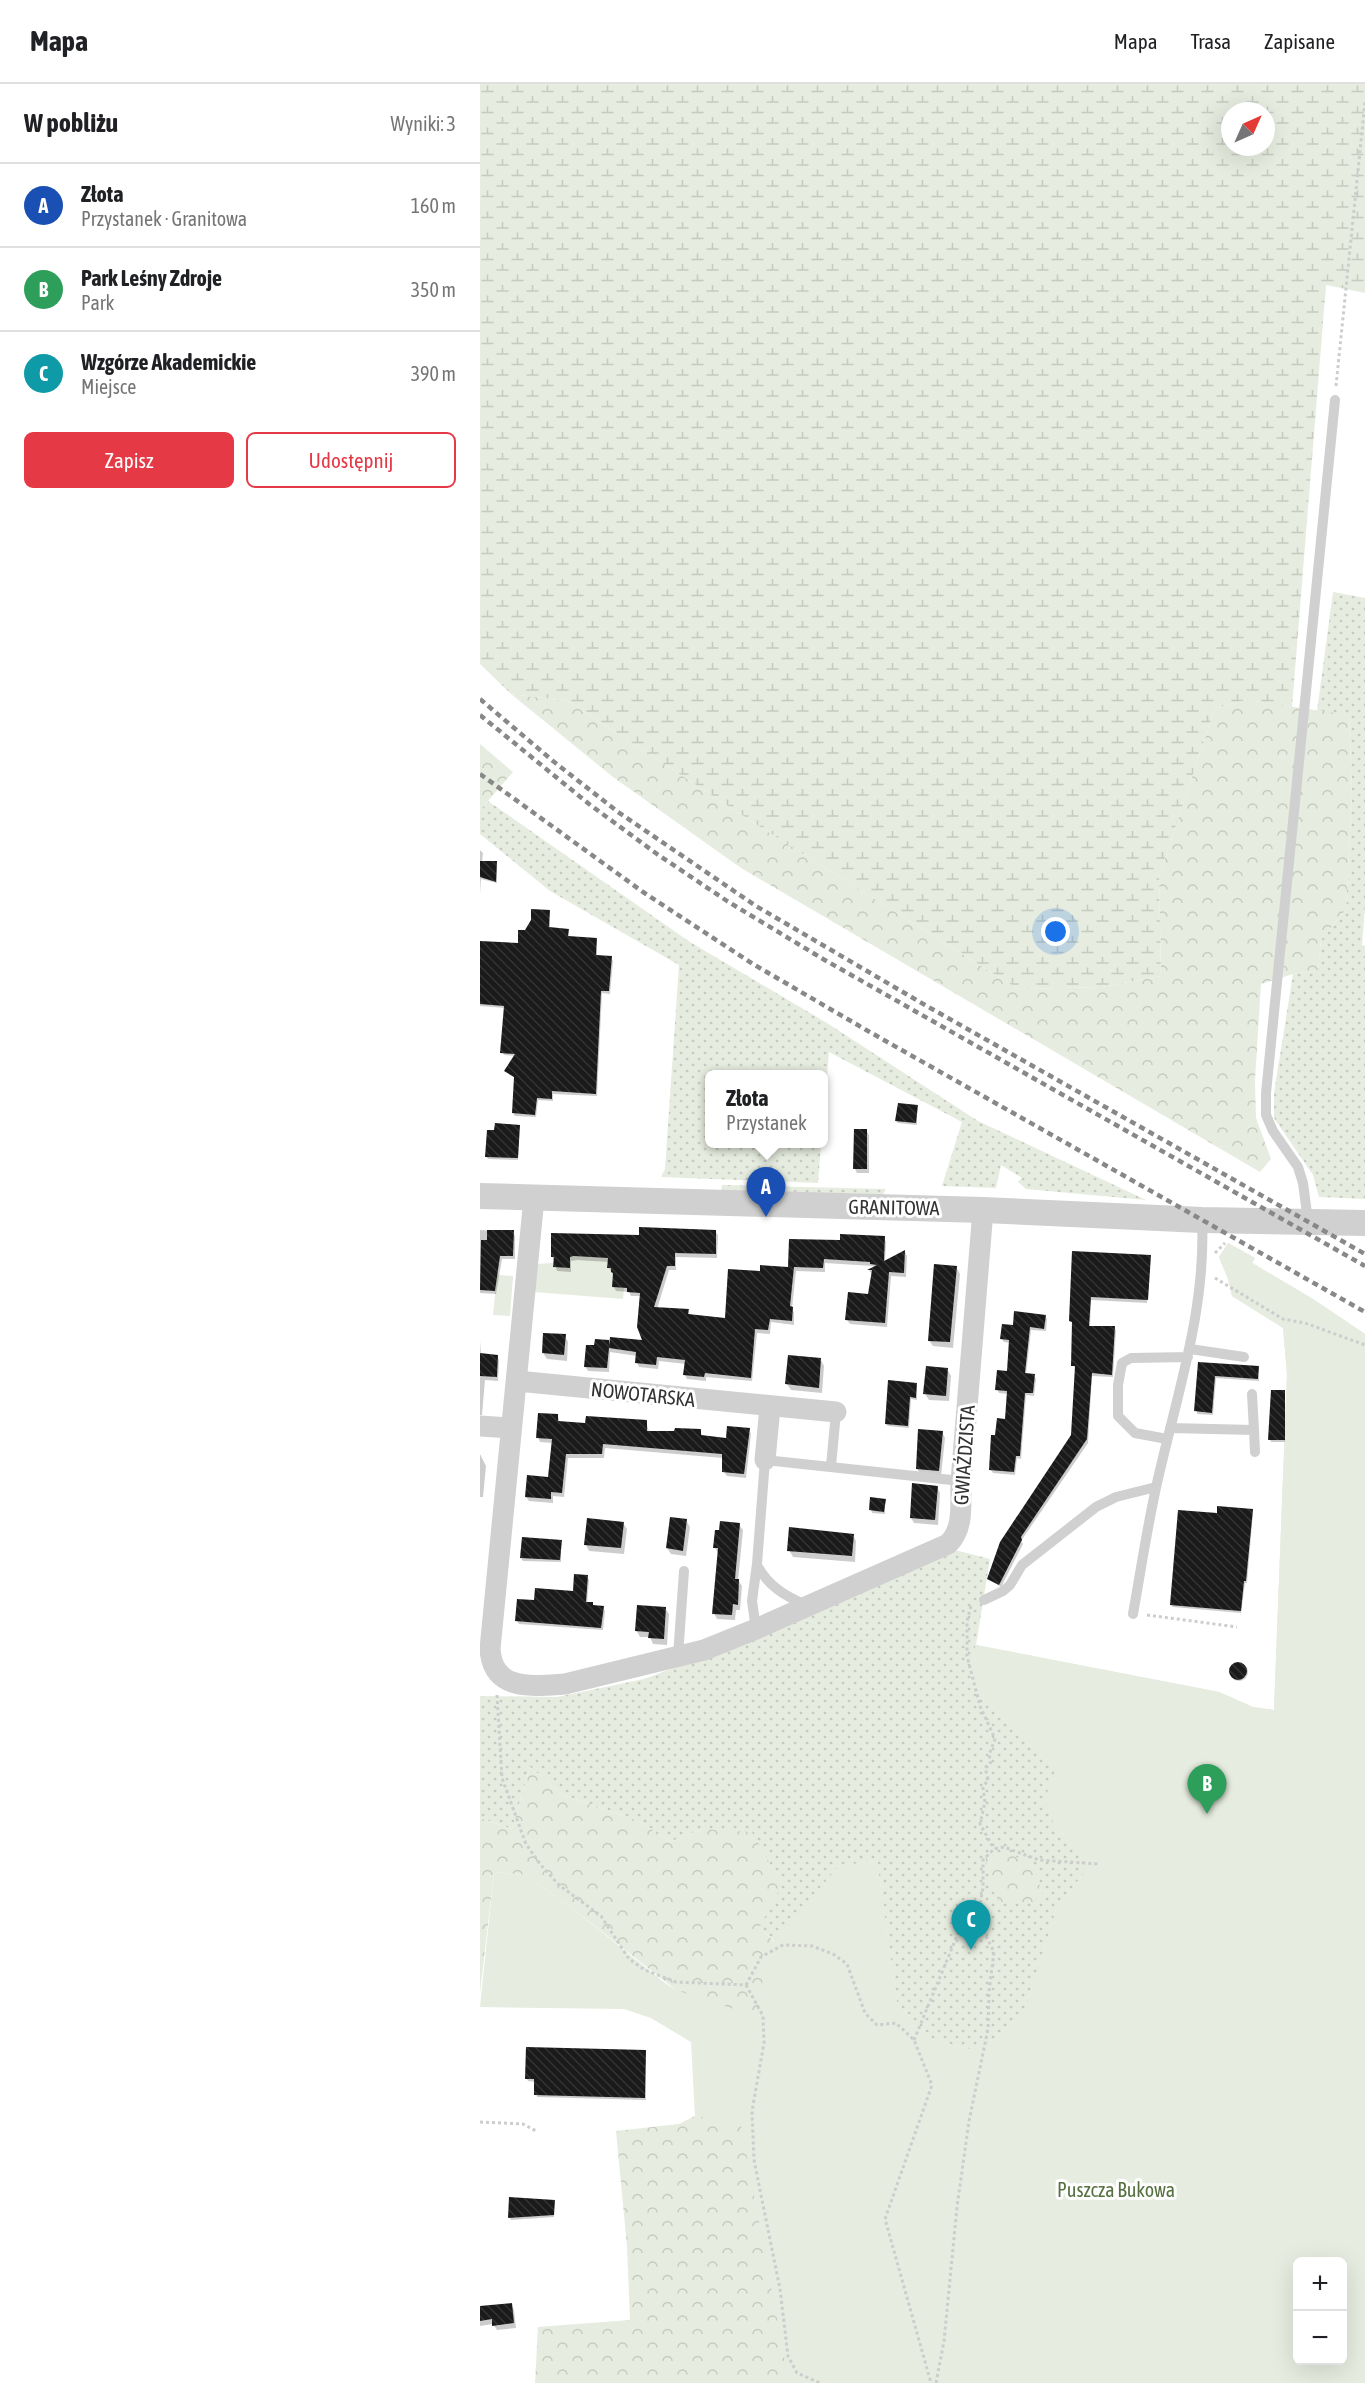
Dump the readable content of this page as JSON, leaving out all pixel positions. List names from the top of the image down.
{
  "streets": {
    "street": ["GRANITOWA", "NOWOTARSKA", "GWIAŹDZISTA"]
  },
  "crossings": [
    ["GRANITOWA", "GWIAŹDZISTA"]
  ],
  "parks": ["Puszcza Bukowa"],
  "north": "top right",
  "page": {
    "header": "Mapa",
    "nav": ["Mapa", "Trasa", "Zapisane"],
    "heading": ["W pobliżu", "Wyniki: 3"],
    "list": [
      {
        "mark": "A",
        "name": "Złota",
        "note": "Przystanek · Granitowa",
        "value": "160 m"
      },
      {
        "mark": "B",
        "name": "Park Leśny Zdroje",
        "note": "Park",
        "value": "350 m"
      },
      {
        "mark": "C",
        "name": "Wzgórze Akademickie",
        "note": "Miejsce",
        "value": "390 m"
      }
    ],
    "buttons": ["Zapisz", "Udostępnij"],
    "popup": ["Złota", "Przystanek"],
    "pins": ["A", "B", "C"],
    "map_buttons": ["+", "−"]
  }
}
